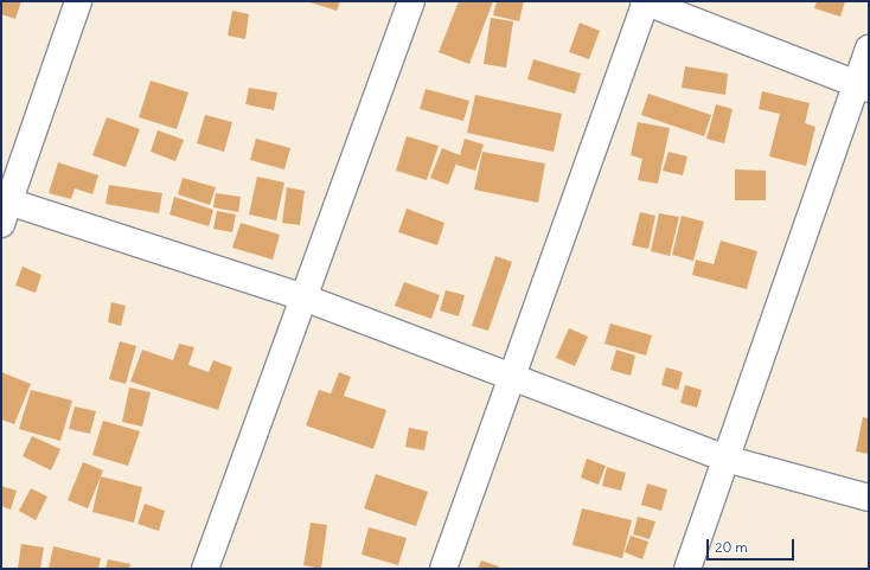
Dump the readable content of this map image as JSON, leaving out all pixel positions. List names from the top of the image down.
{
  "scale_bar": "20 m"
}
